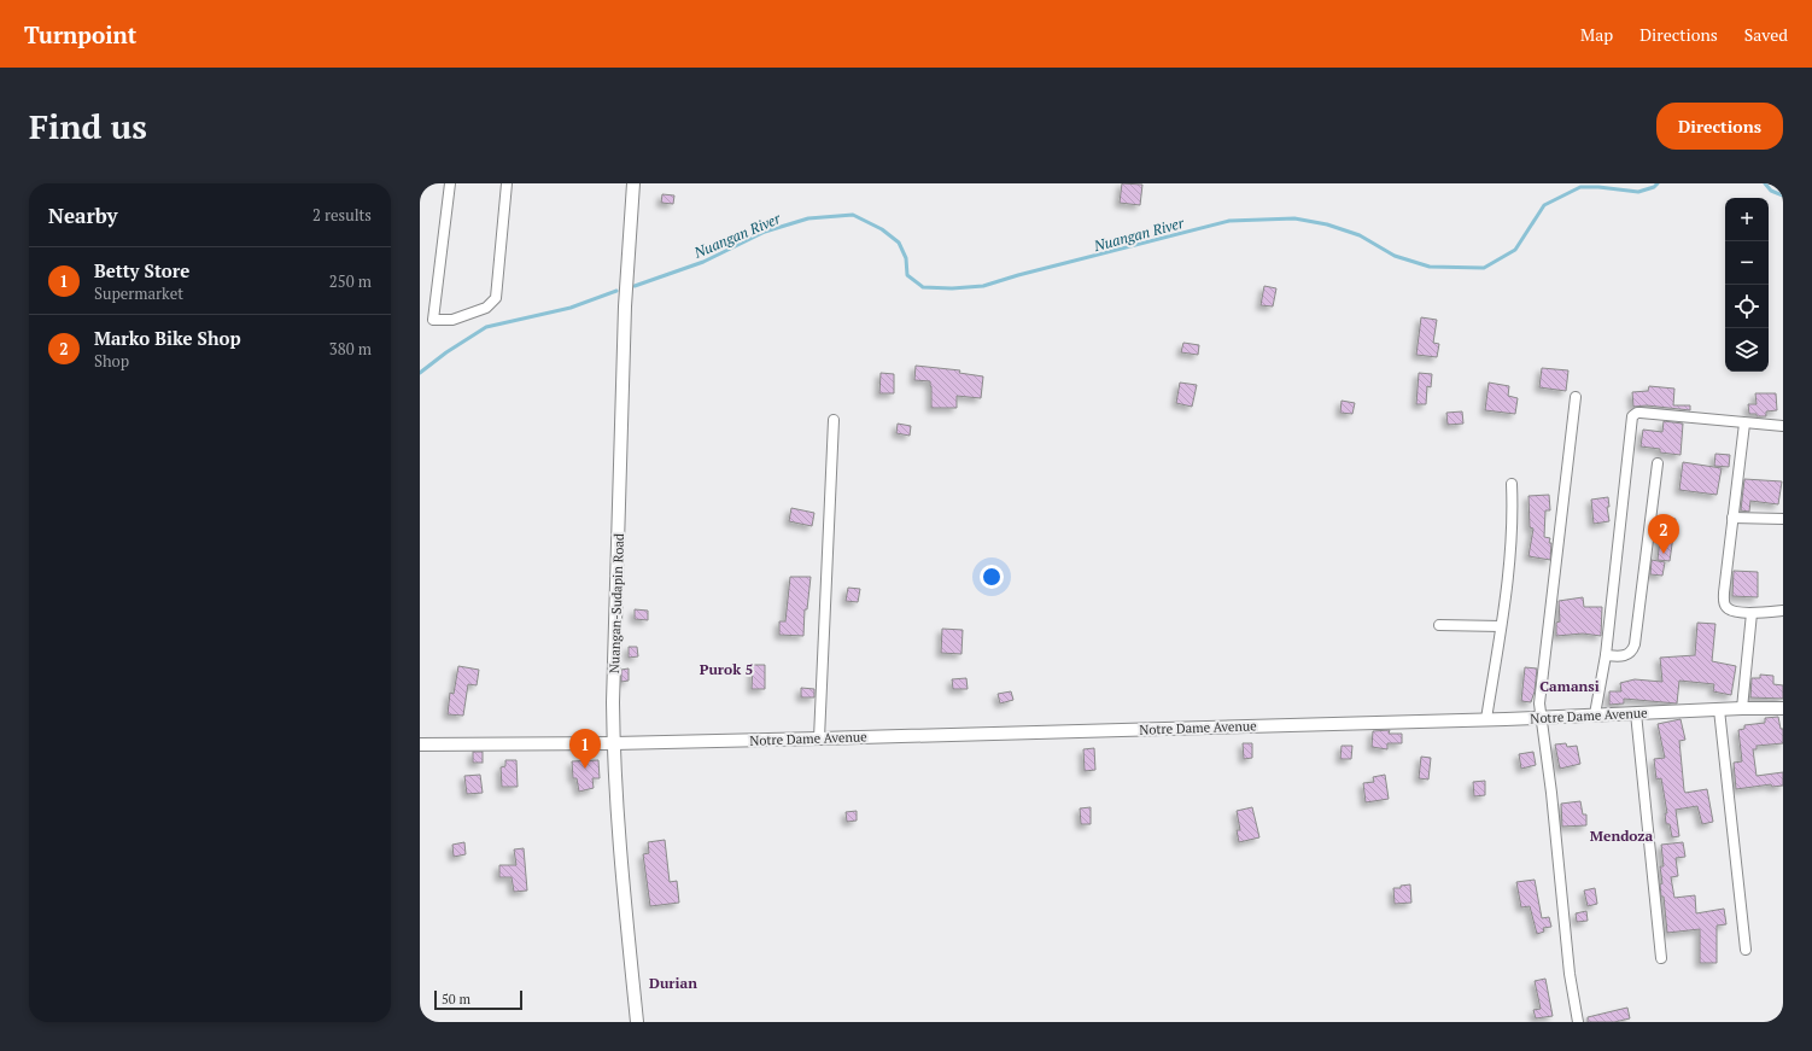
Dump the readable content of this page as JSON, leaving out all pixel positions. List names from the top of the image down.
{
  "streets": {
    "street": ["Nuangan-Sudapin Road", "Notre Dame Avenue"]
  },
  "crossings": [
    ["Nuangan-Sudapin Road", "Notre Dame Avenue"]
  ],
  "districts": [
    "Purok 5",
    "Camansi",
    "Mendoza",
    "Durian"
  ],
  "water": ["Nuangan River"],
  "scale_bar": "50 m",
  "page": {
    "header": "Turnpoint",
    "nav": ["Map", "Directions", "Saved"],
    "buttons": "Directions",
    "title": "Find us",
    "heading": ["Nearby", "2 results"],
    "map_buttons": ["+", "−"],
    "list": [
      {
        "mark": "1",
        "name": "Betty Store",
        "note": "Supermarket",
        "value": "250 m"
      },
      {
        "mark": "2",
        "name": "Marko Bike Shop",
        "note": "Shop",
        "value": "380 m"
      }
    ],
    "pins": ["2", "1"],
    "scale": "50 m"
  }
}
